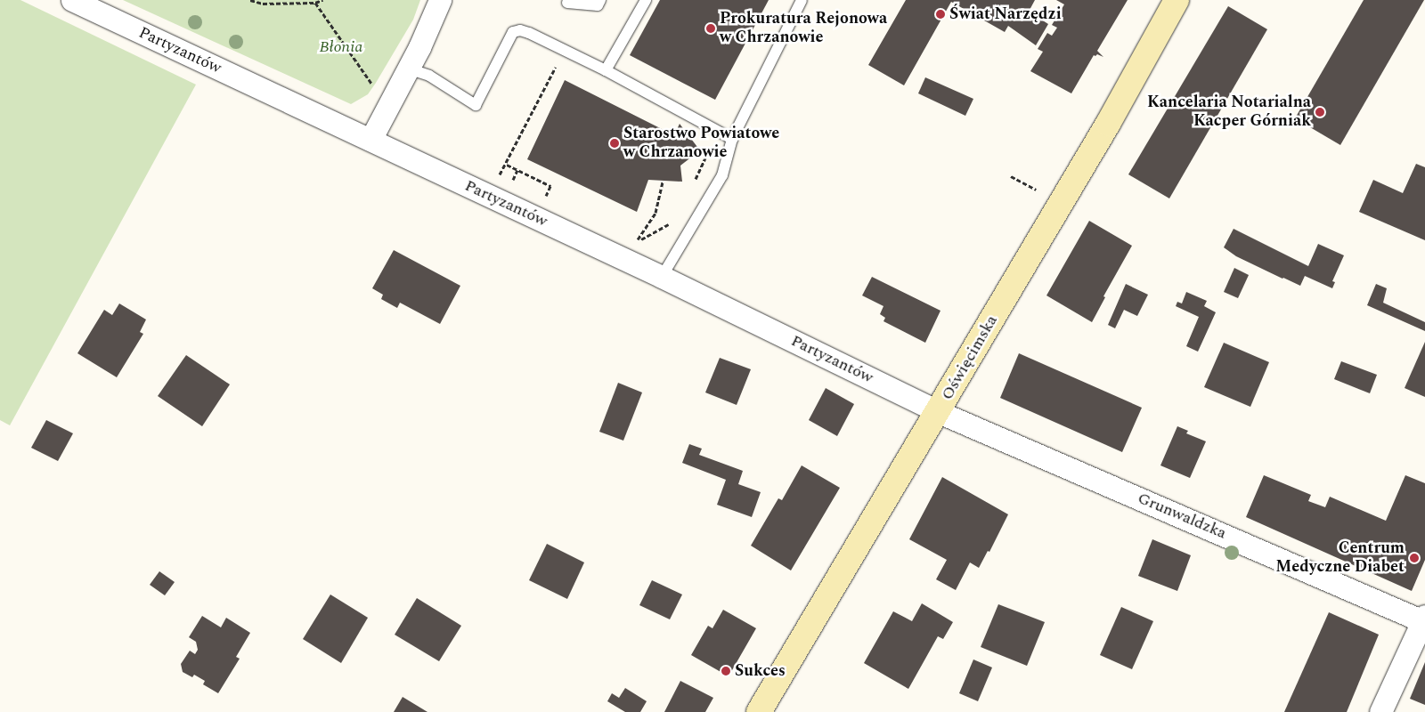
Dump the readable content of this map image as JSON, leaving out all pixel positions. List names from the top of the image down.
{
  "streets": {
    "street": ["Partyzantów", "Oświęcimska", "Grunwaldzka"]
  },
  "crossings": [
    ["Partyzantów", "Oświęcimska"],
    ["Partyzantów", "Grunwaldzka"],
    ["Oświęcimska", "Grunwaldzka"]
  ],
  "parks": ["Błonia"],
  "places": [
    "Świat Narzędzi",
    "Prokuratura Rejonowa w Chrzanowie",
    "Kancelaria Notarialna Kacper Górniak",
    "Starostwo Powiatowe w Chrzanowie",
    "Centrum Medyczne Diabet",
    "Sukces"
  ]
}
